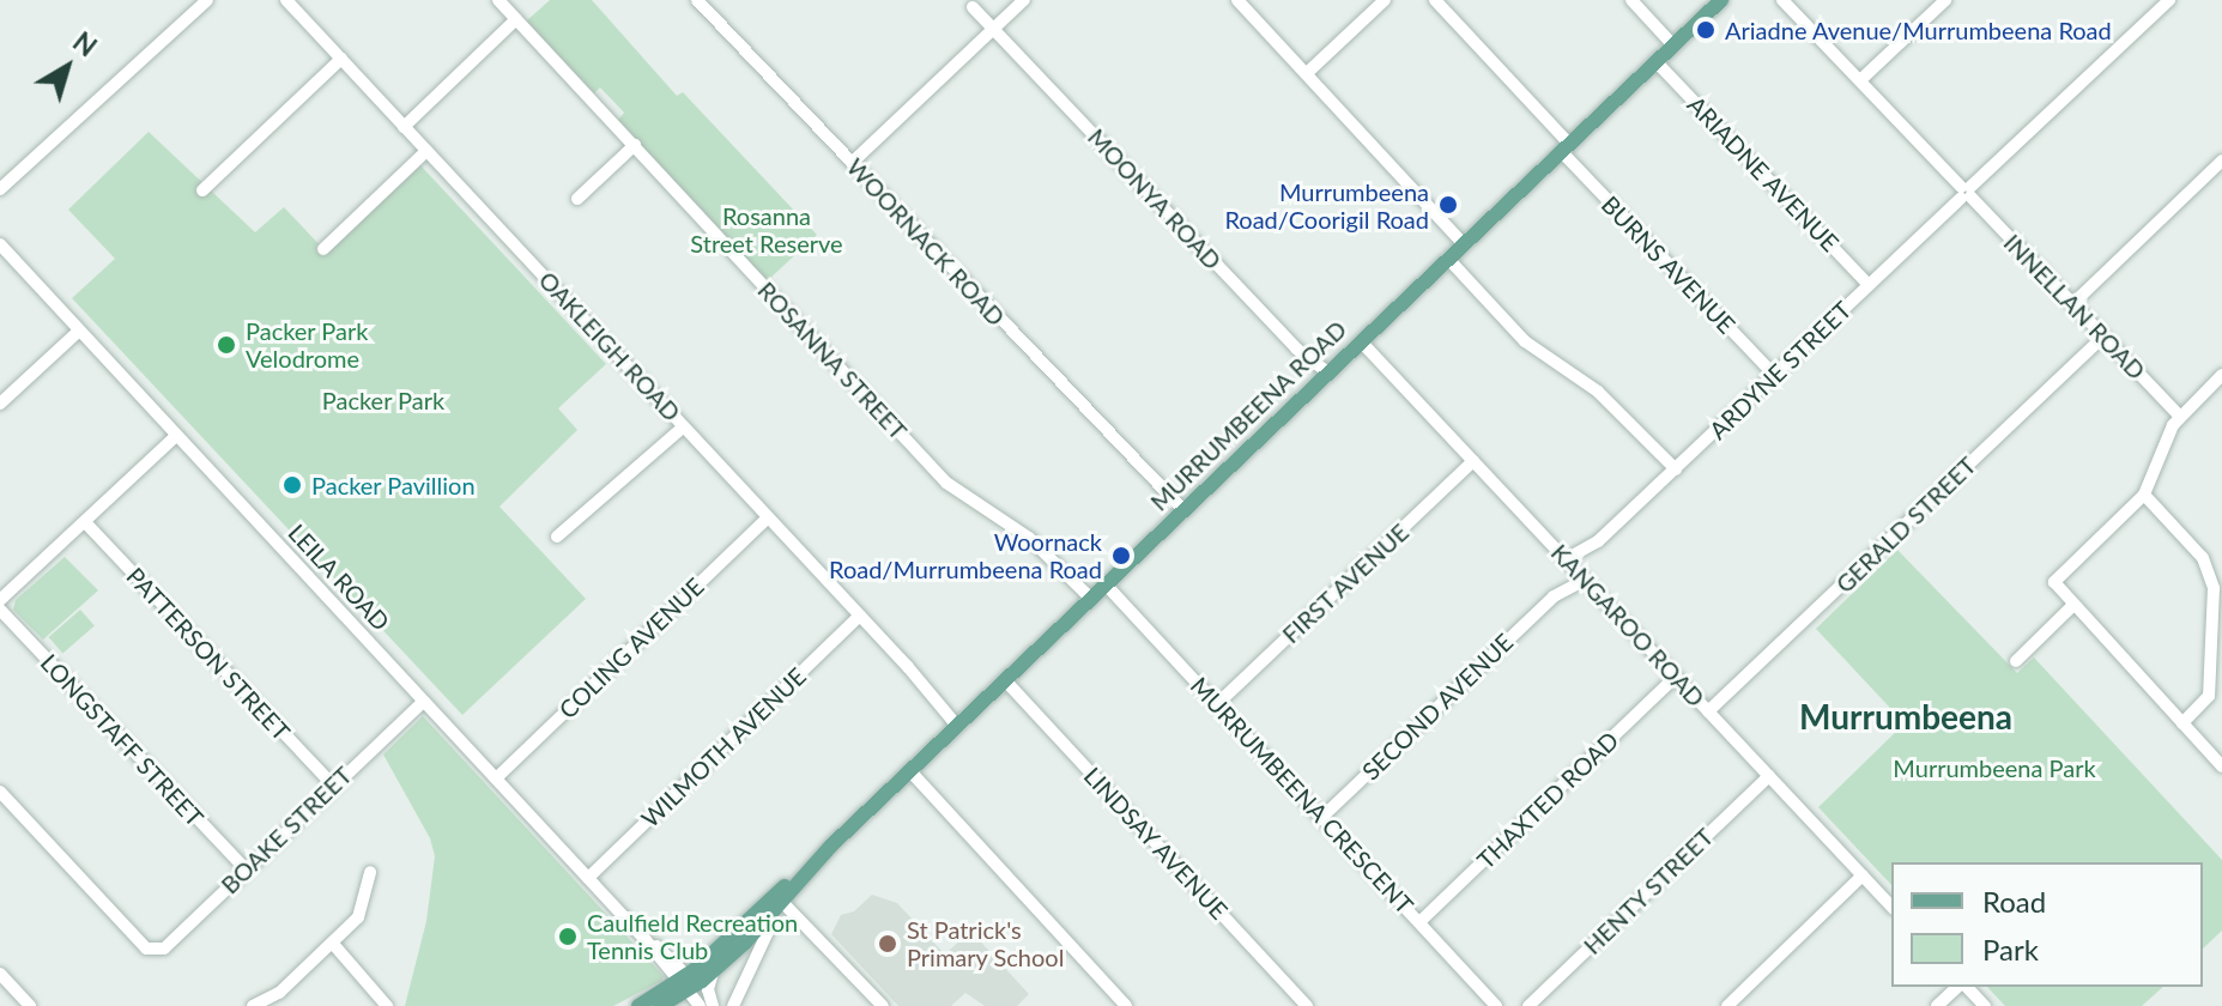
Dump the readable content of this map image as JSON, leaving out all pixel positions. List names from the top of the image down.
{
  "streets": {
    "main road": ["MURRUMBEENA ROAD"],
    "street": [
      "ARIADNE AVENUE",
      "MOONYA ROAD",
      "WOORNACK ROAD",
      "BURNS AVENUE",
      "INNELLAN ROAD",
      "OAKLEIGH ROAD",
      "ROSANNA STREET",
      "ARDYNE STREET",
      "GERALD STREET",
      "LEILA ROAD",
      "FIRST AVENUE",
      "KANGAROO ROAD",
      "COLING AVENUE",
      "PATTERSON STREET",
      "SECOND AVENUE",
      "LONGSTAFF STREET",
      "WILMOTH AVENUE",
      "MURRUMBEENA CRESCENT",
      "THAXTED ROAD",
      "BOAKE STREET",
      "LINDSAY AVENUE",
      "HENTY STREET"
    ]
  },
  "crossings": [
    ["ARIADNE AVENUE", "ARDYNE STREET"],
    ["ARIADNE AVENUE", "MURRUMBEENA ROAD"],
    ["MOONYA ROAD", "MURRUMBEENA ROAD"],
    ["WOORNACK ROAD", "MURRUMBEENA ROAD"],
    ["BURNS AVENUE", "ARDYNE STREET"],
    ["BURNS AVENUE", "MURRUMBEENA ROAD"],
    ["INNELLAN ROAD", "ARDYNE STREET"],
    ["INNELLAN ROAD", "GERALD STREET"],
    ["OAKLEIGH ROAD", "MURRUMBEENA ROAD"],
    ["OAKLEIGH ROAD", "COLING AVENUE"],
    ["OAKLEIGH ROAD", "WILMOTH AVENUE"],
    ["ROSANNA STREET", "MURRUMBEENA ROAD"],
    ["ARDYNE STREET", "KANGAROO ROAD"],
    ["ARDYNE STREET", "SECOND AVENUE"],
    ["MURRUMBEENA ROAD", "LEILA ROAD"],
    ["MURRUMBEENA ROAD", "KANGAROO ROAD"],
    ["MURRUMBEENA ROAD", "MURRUMBEENA CRESCENT"],
    ["MURRUMBEENA ROAD", "LINDSAY AVENUE"],
    ["GERALD STREET", "KANGAROO ROAD"],
    ["LEILA ROAD", "COLING AVENUE"],
    ["LEILA ROAD", "WILMOTH AVENUE"],
    ["LEILA ROAD", "BOAKE STREET"],
    ["FIRST AVENUE", "KANGAROO ROAD"],
    ["FIRST AVENUE", "MURRUMBEENA CRESCENT"],
    ["KANGAROO ROAD", "SECOND AVENUE"],
    ["KANGAROO ROAD", "THAXTED ROAD"],
    ["KANGAROO ROAD", "HENTY STREET"],
    ["PATTERSON STREET", "BOAKE STREET"],
    ["SECOND AVENUE", "MURRUMBEENA CRESCENT"],
    ["LONGSTAFF STREET", "BOAKE STREET"],
    ["MURRUMBEENA CRESCENT", "THAXTED ROAD"]
  ],
  "districts": ["Murrumbeena"],
  "parks": ["Rosanna Street Reserve", "Packer Park", "Murrumbeena Park"],
  "places": [
    "Ariadne Avenue/Murrumbeena Road",
    "Murrumbeena Road/Coorigil Road",
    "Packer Park Velodrome",
    "Packer Pavillion",
    "Woornack Road/Murrumbeena Road",
    "Caulfield Recreation Tennis Club",
    "St Patrick's Primary School"
  ],
  "legend": ["Road", "Park"],
  "north": "top right"
}
